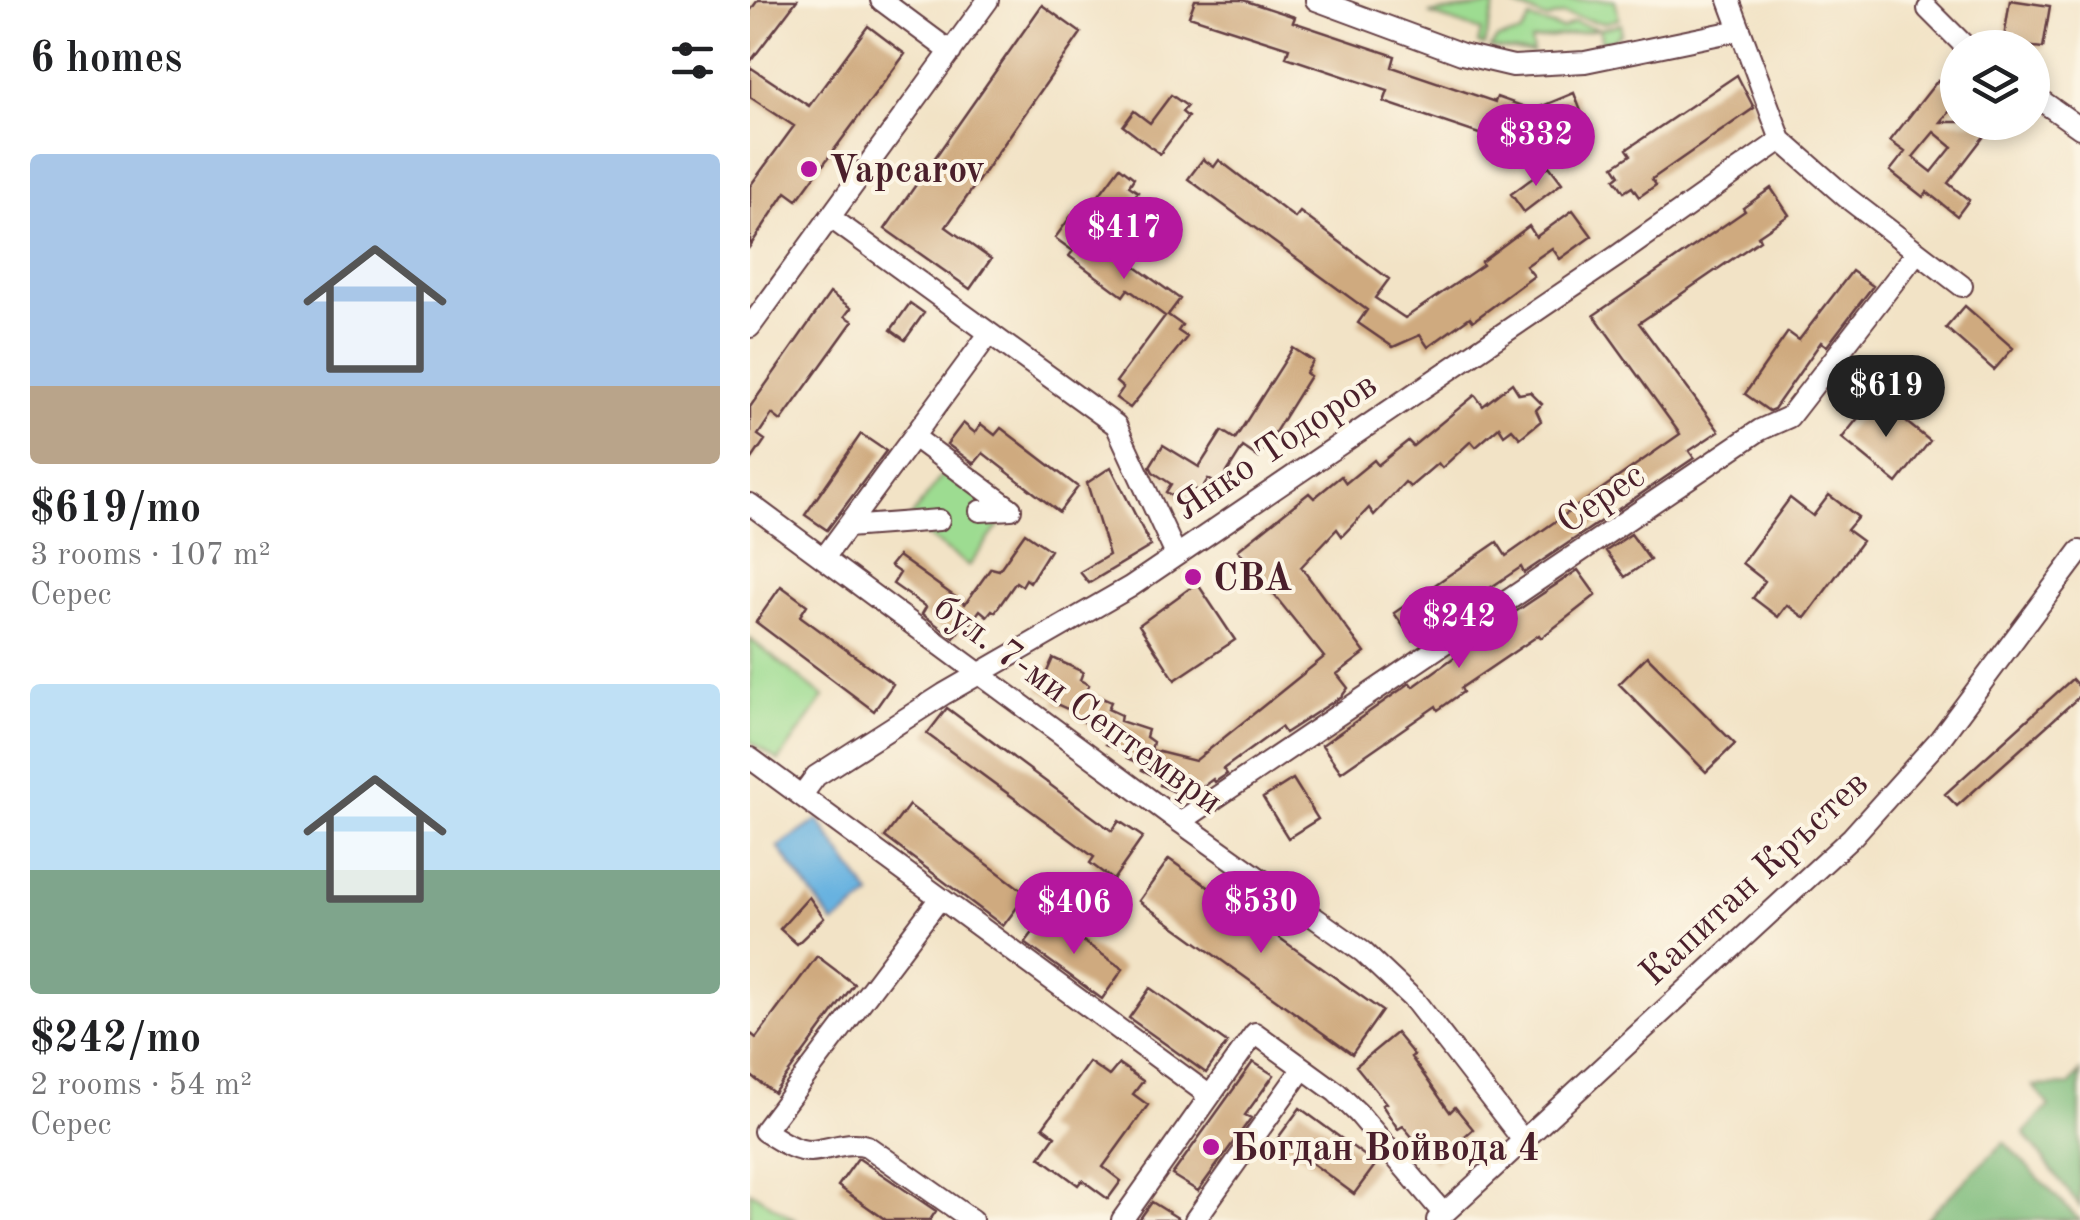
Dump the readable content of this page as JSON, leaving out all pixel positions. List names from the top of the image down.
{
  "streets": {
    "street": [
      "Янко Тодоров",
      "Серес",
      "бул. 7-ми Септември",
      "Капитан Кръстев"
    ]
  },
  "crossings": [
    ["Янко Тодоров", "бул. 7-ми Септември"],
    ["Серес", "бул. 7-ми Септември"],
    ["бул. 7-ми Септември", "Капитан Кръстев"]
  ],
  "places": ["Vapcarov", "CBA", "Богдан Войвода 4"],
  "page": {
    "heading": "6 homes",
    "price": [
      "$332",
      "$417",
      "$619",
      "$242",
      "$530",
      "$406"
    ],
    "list": [
      {
        "name": "$619/mo",
        "note": "3 rooms · 107 m² · Серес"
      },
      {
        "name": "$242/mo",
        "note": "2 rooms · 54 m² · Серес"
      }
    ]
  }
}
